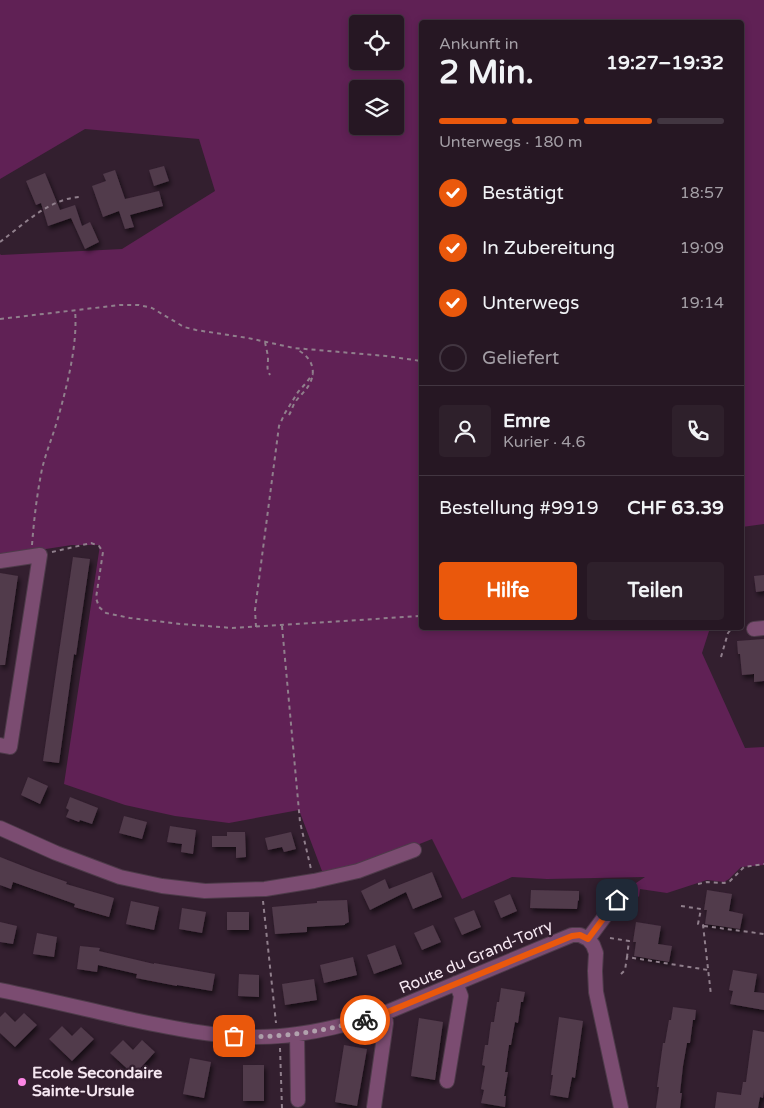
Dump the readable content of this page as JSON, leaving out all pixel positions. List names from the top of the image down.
{
  "streets": {
    "street": ["Route du Grand-Torry"]
  },
  "places": ["Ecole Secondaire Sainte-Ursule"],
  "page": {
    "heading": ["2 Min.", "Ankunft in", "19:27–19:32"],
    "panel": [
      "Emre",
      "Kurier · 4.6",
      "Bestellung #9919",
      "CHF 63.39"
    ],
    "bar": "Unterwegs · 180 m",
    "list": [
      ["Bestätigt", "18:57"],
      ["In Zubereitung", "19:09"],
      ["Unterwegs", "19:14"],
      "Geliefert"
    ],
    "buttons": ["Hilfe", "Teilen"]
  }
}
